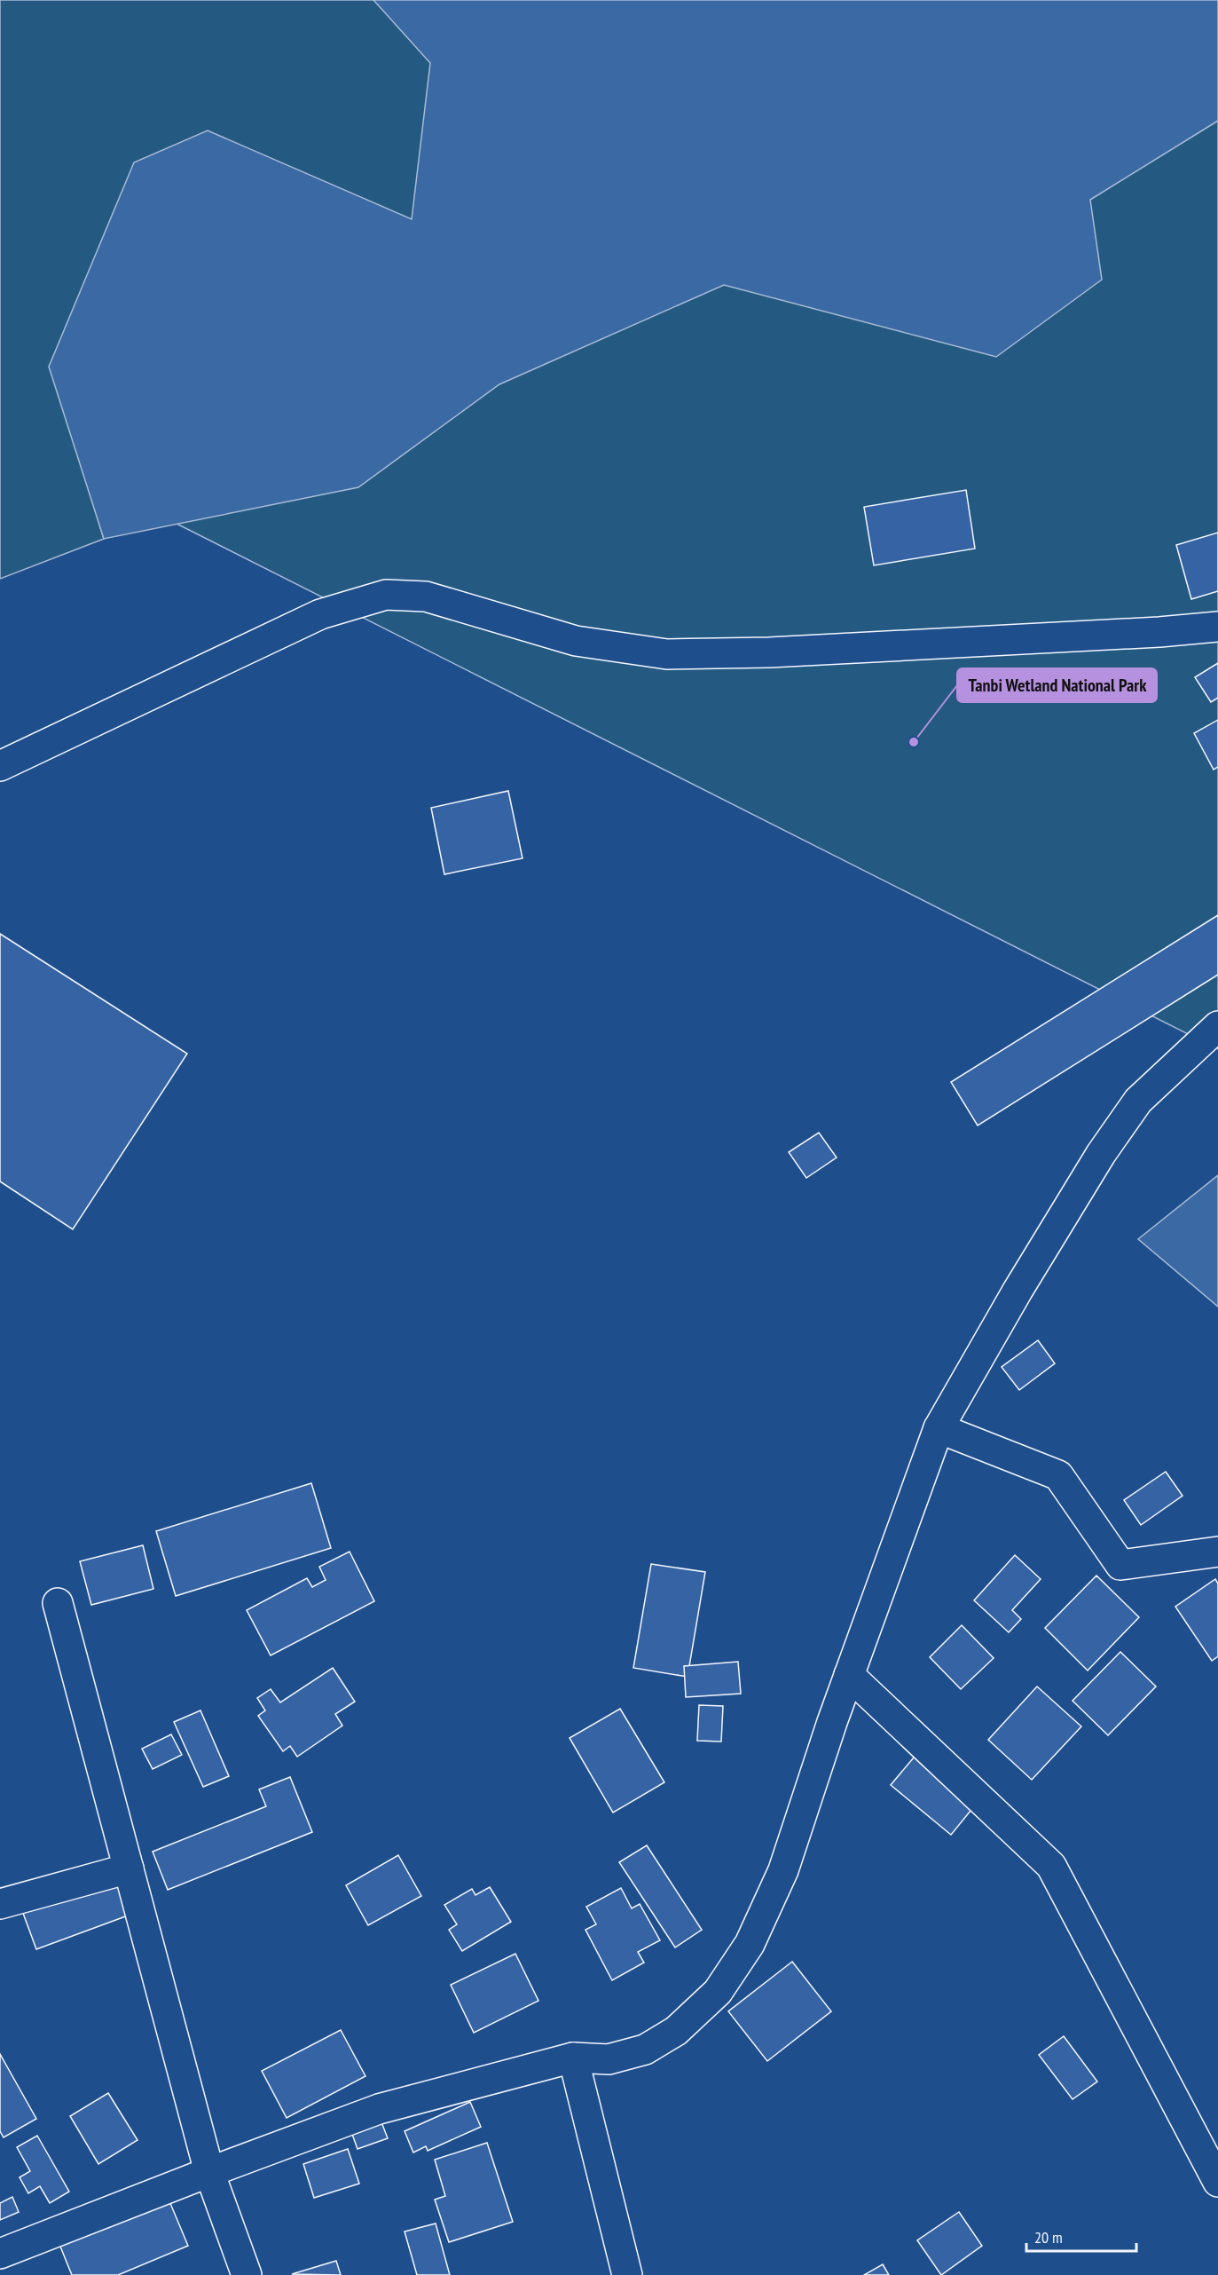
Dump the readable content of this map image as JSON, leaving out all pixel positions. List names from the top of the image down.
{
  "places": ["Tanbi Wetland National Park"],
  "scale_bar": "20 m"
}
